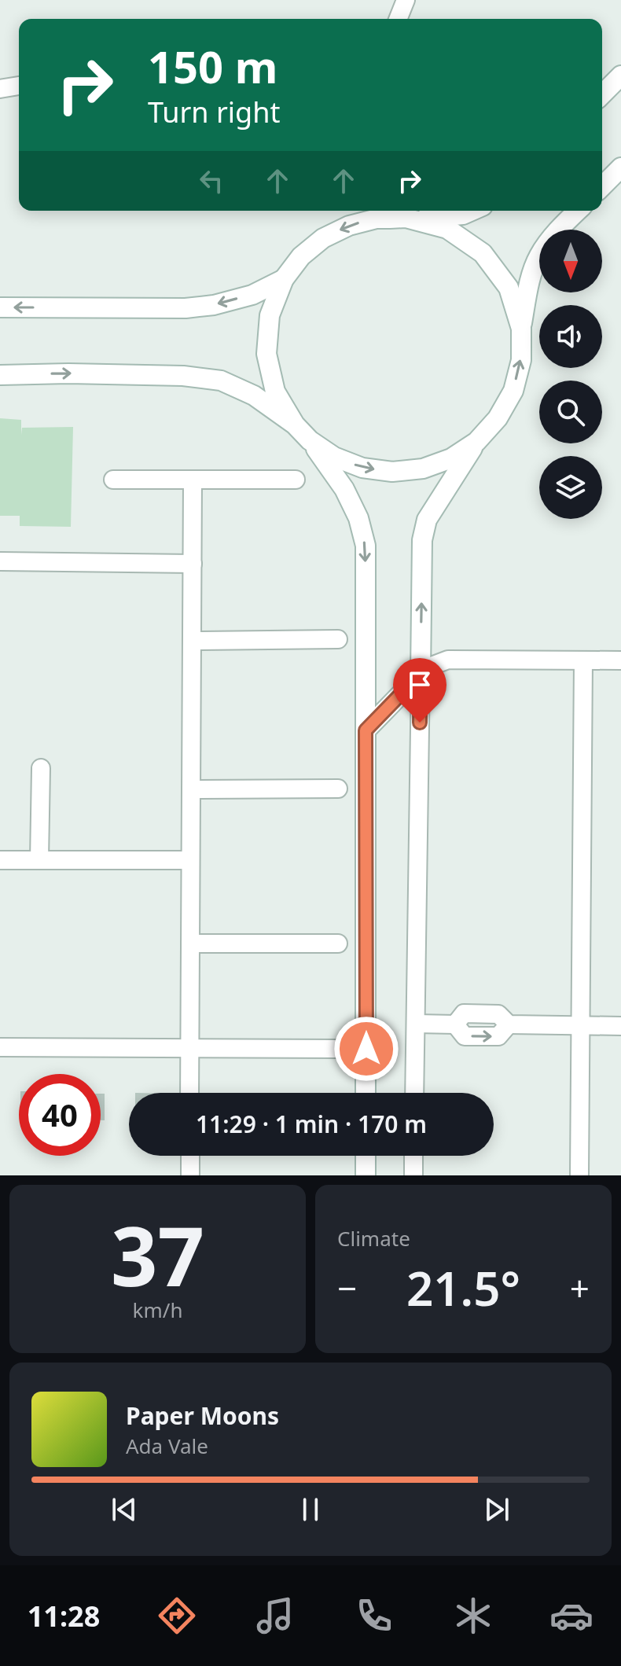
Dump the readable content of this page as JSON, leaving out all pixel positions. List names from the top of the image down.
{
  "north": "bottom",
  "page": {
    "turn": ["150 m", "Turn right"],
    "limit": "40",
    "trip": "11:29 · 1 min · 170 m",
    "tile": [
      ["37", "km/h"],
      "Climate"
    ],
    "heat": ["−", "21.5°", "+"],
    "song": ["Paper Moons", "Ada Vale"],
    "tabs": "11:28"
  }
}
